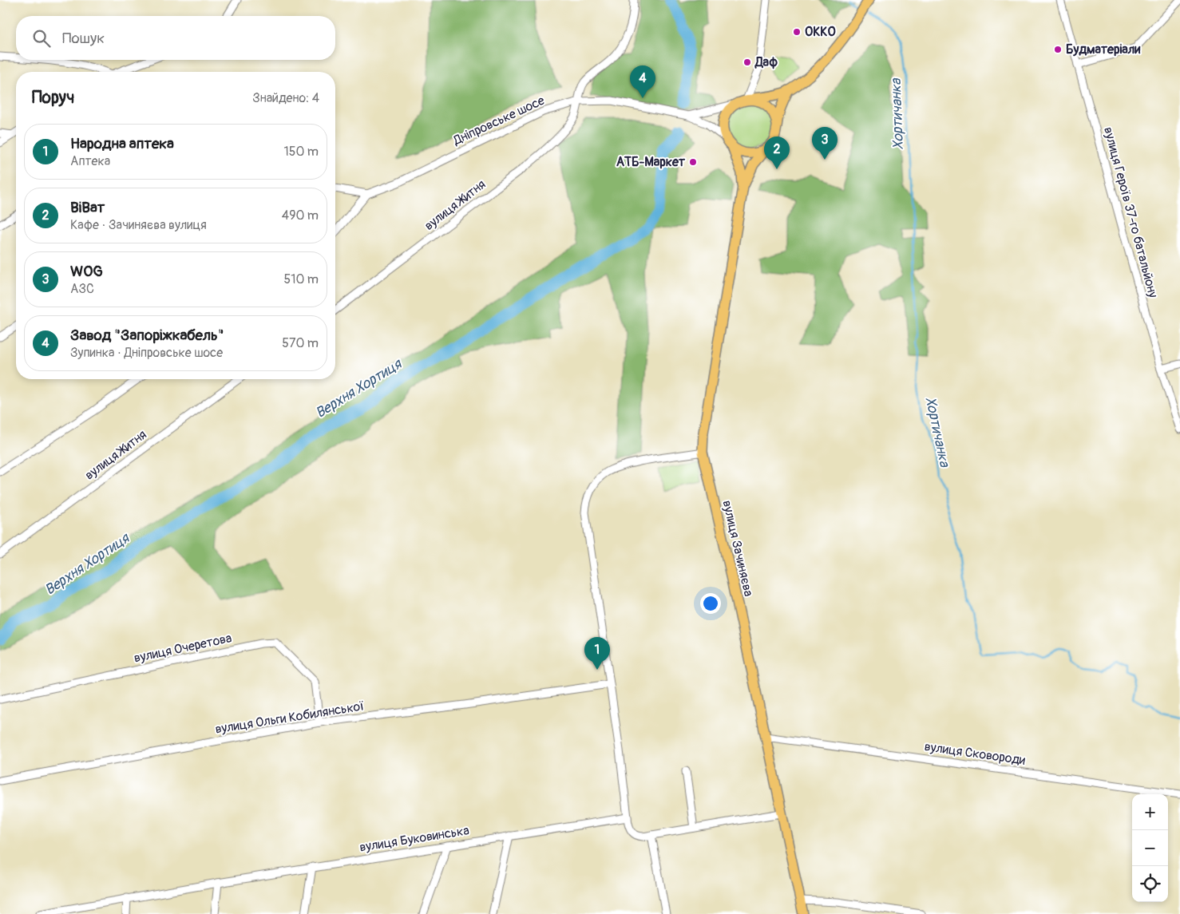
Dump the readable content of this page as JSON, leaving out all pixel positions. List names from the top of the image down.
{
  "streets": {
    "main road": ["вулиця Зачиняєва"],
    "street": [
      "Дніпровське шосе",
      "вулиця Житня",
      "вулиця Героїв 37-го батальйону",
      "вулиця Очеретова",
      "вулиця Ольги Кобилянської",
      "вулиця Сковороди",
      "вулиця Буковинська"
    ]
  },
  "crossings": [
    ["Дніпровське шосе", "вулиця Житня"],
    ["вулиця Зачиняєва", "вулиця Сковороди"],
    ["вулиця Очеретова", "вулиця Ольги Кобилянської"]
  ],
  "water": ["Хортичанка", "Верхня Хортиця"],
  "places": [
    "ОККО",
    "Будматеріали",
    "Даф",
    "АТБ-Маркет"
  ],
  "page": {
    "search": "Пошук",
    "pins": [
      "4",
      "3",
      "2",
      "1"
    ],
    "heading": ["Поруч", "Знайдено: 4"],
    "list": [
      {
        "mark": "1",
        "name": "Народна аптека",
        "note": "Аптека",
        "value": "150 m"
      },
      {
        "mark": "2",
        "name": "ВіВат",
        "note": "Кафе · Зачиняєва вулиця",
        "value": "490 m"
      },
      {
        "mark": "3",
        "name": "WOG",
        "note": "АЗС",
        "value": "510 m"
      },
      {
        "mark": "4",
        "name": "Завод \"Запоріжкабель\"",
        "note": "Зупинка · Дніпровське шосе",
        "value": "570 m"
      }
    ],
    "map_buttons": ["+", "−"]
  }
}
